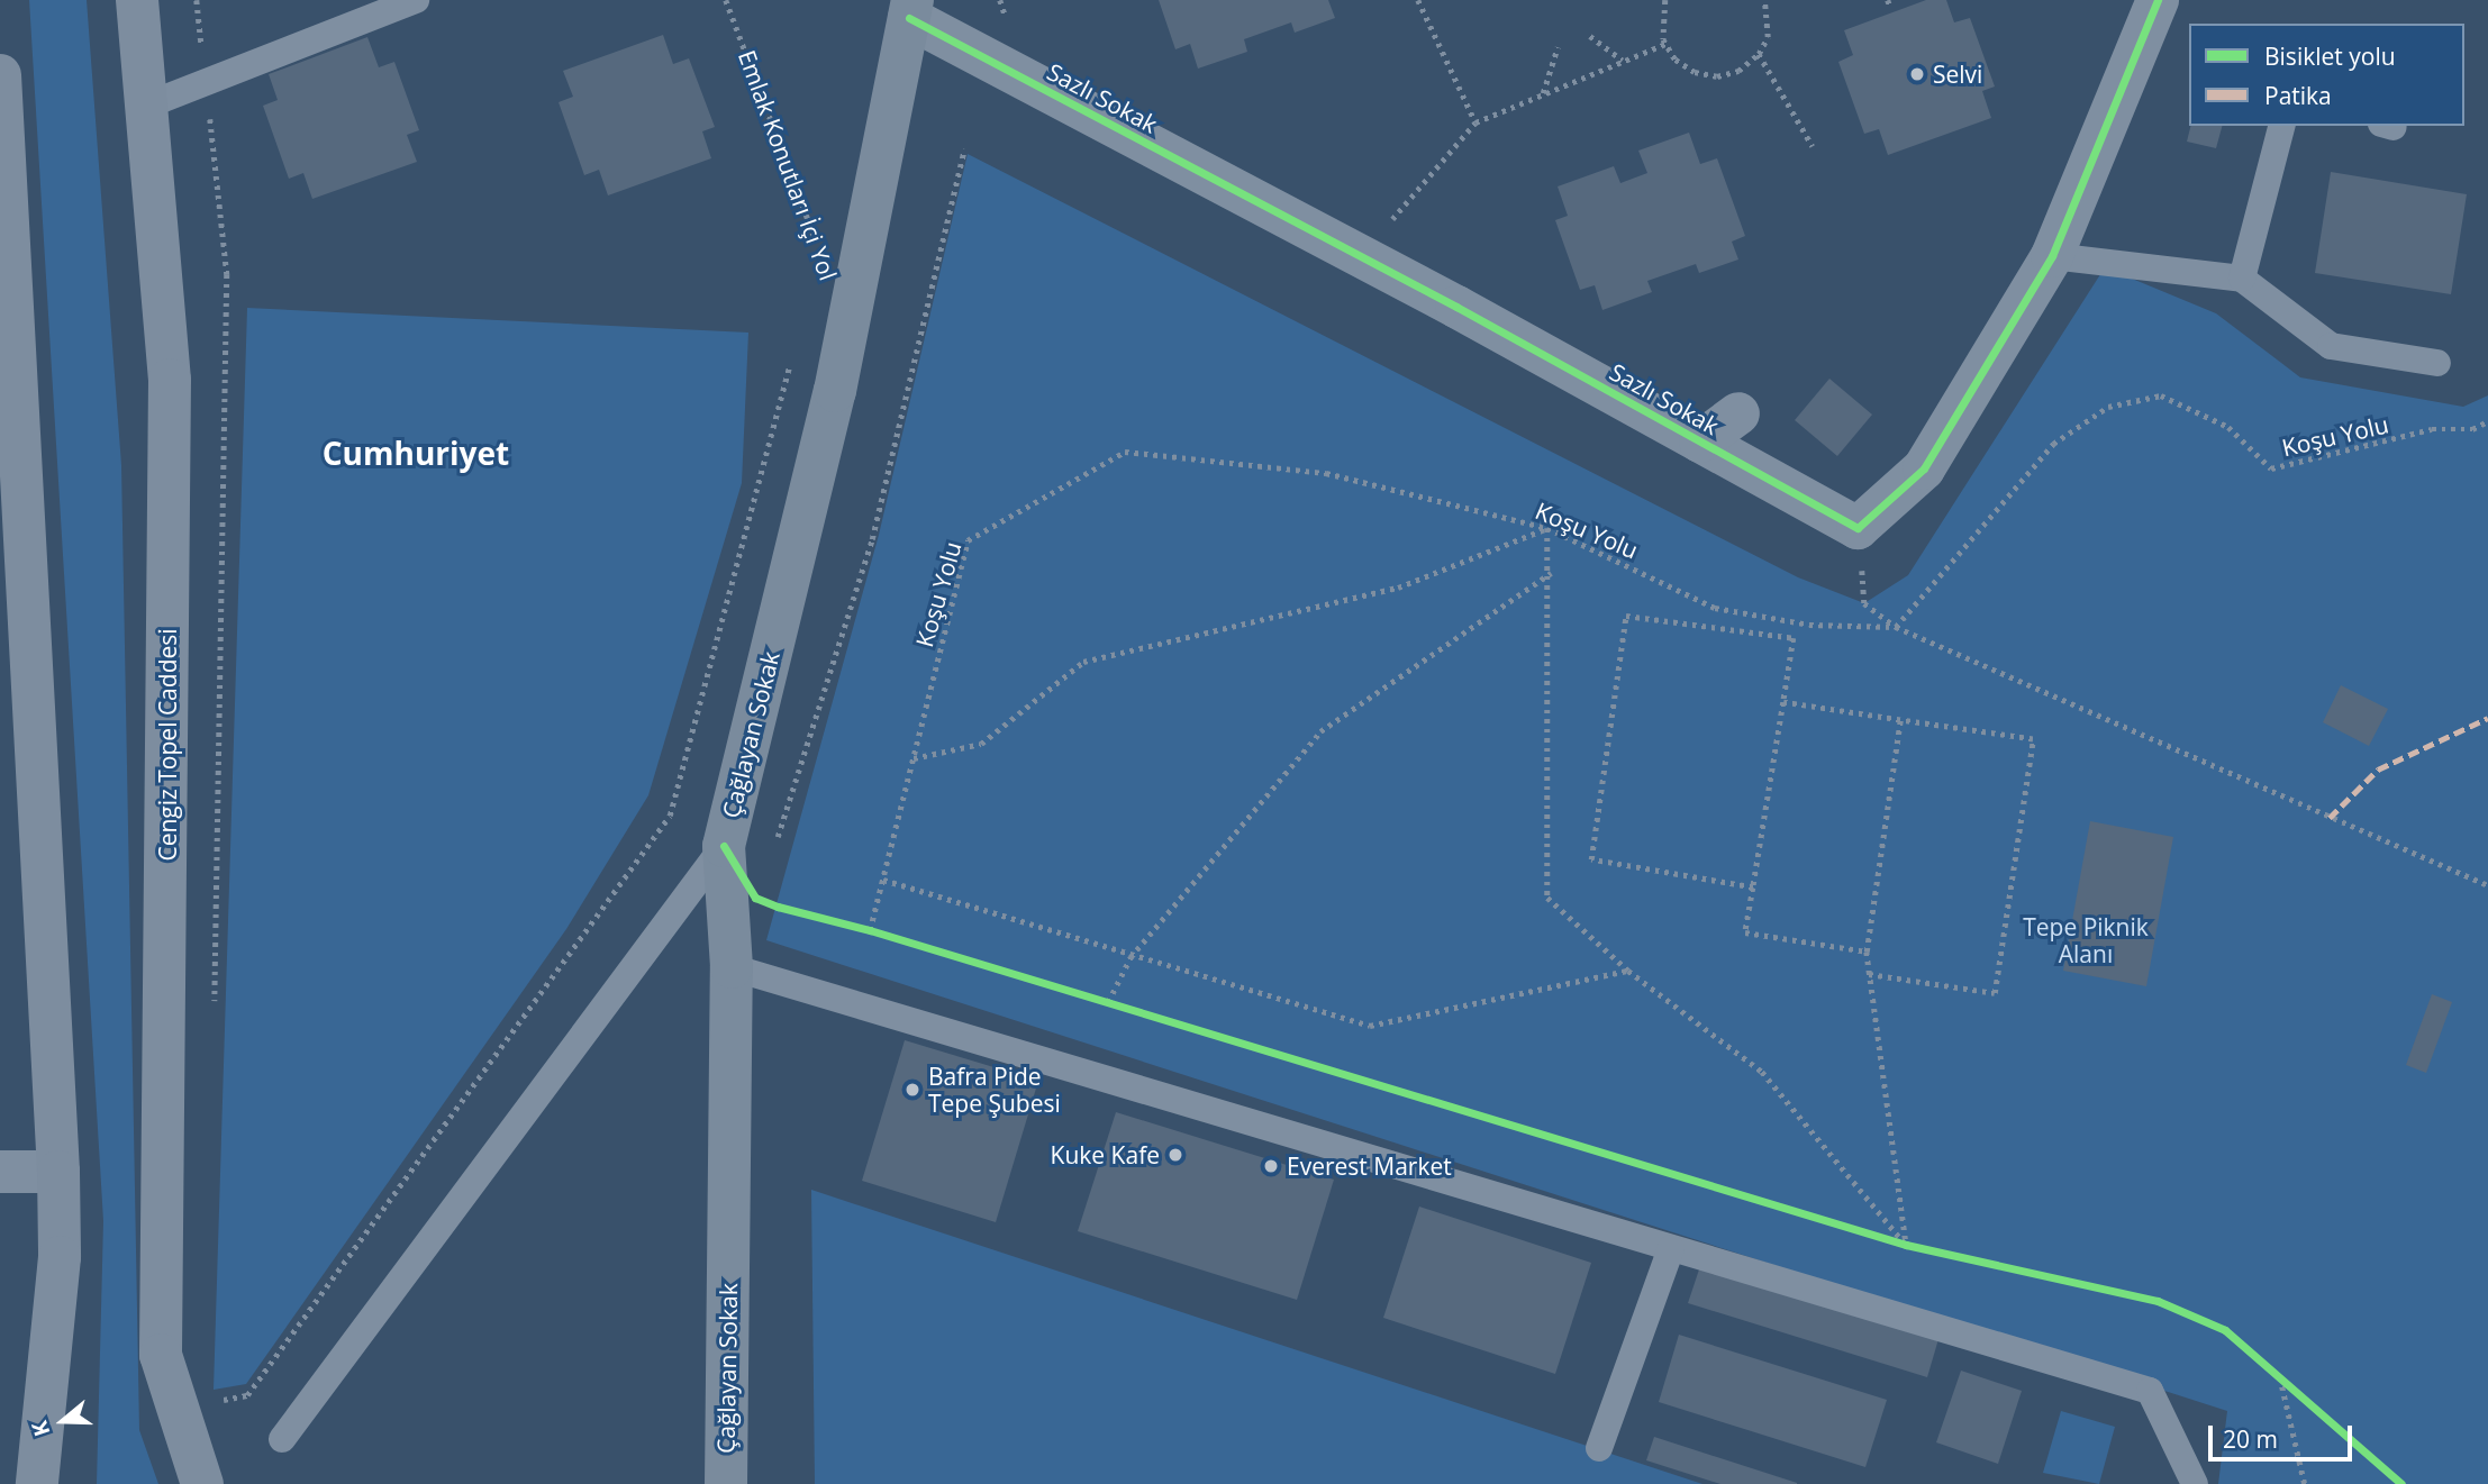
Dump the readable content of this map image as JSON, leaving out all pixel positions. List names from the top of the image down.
{
  "streets": {
    "main road": ["Cengiz Topel Caddesi"],
    "street": ["Sazlı Sokak", "Çağlayan Sokak"],
    "path": ["Emlak Konutları İçi Yol", "Koşu Yolu"]
  },
  "crossings": [
    ["Sazlı Sokak", "Çağlayan Sokak"]
  ],
  "districts": ["Cumhuriyet"],
  "parks": ["Tepe Piknik Alanı"],
  "places": [
    "Selvi",
    "Bafra Pide Tepe Şubesi",
    "Kuke Kafe",
    "Everest Market"
  ],
  "legend": ["Bisiklet yolu", "Patika"],
  "scale_bar": "20 m",
  "north": "left"
}
